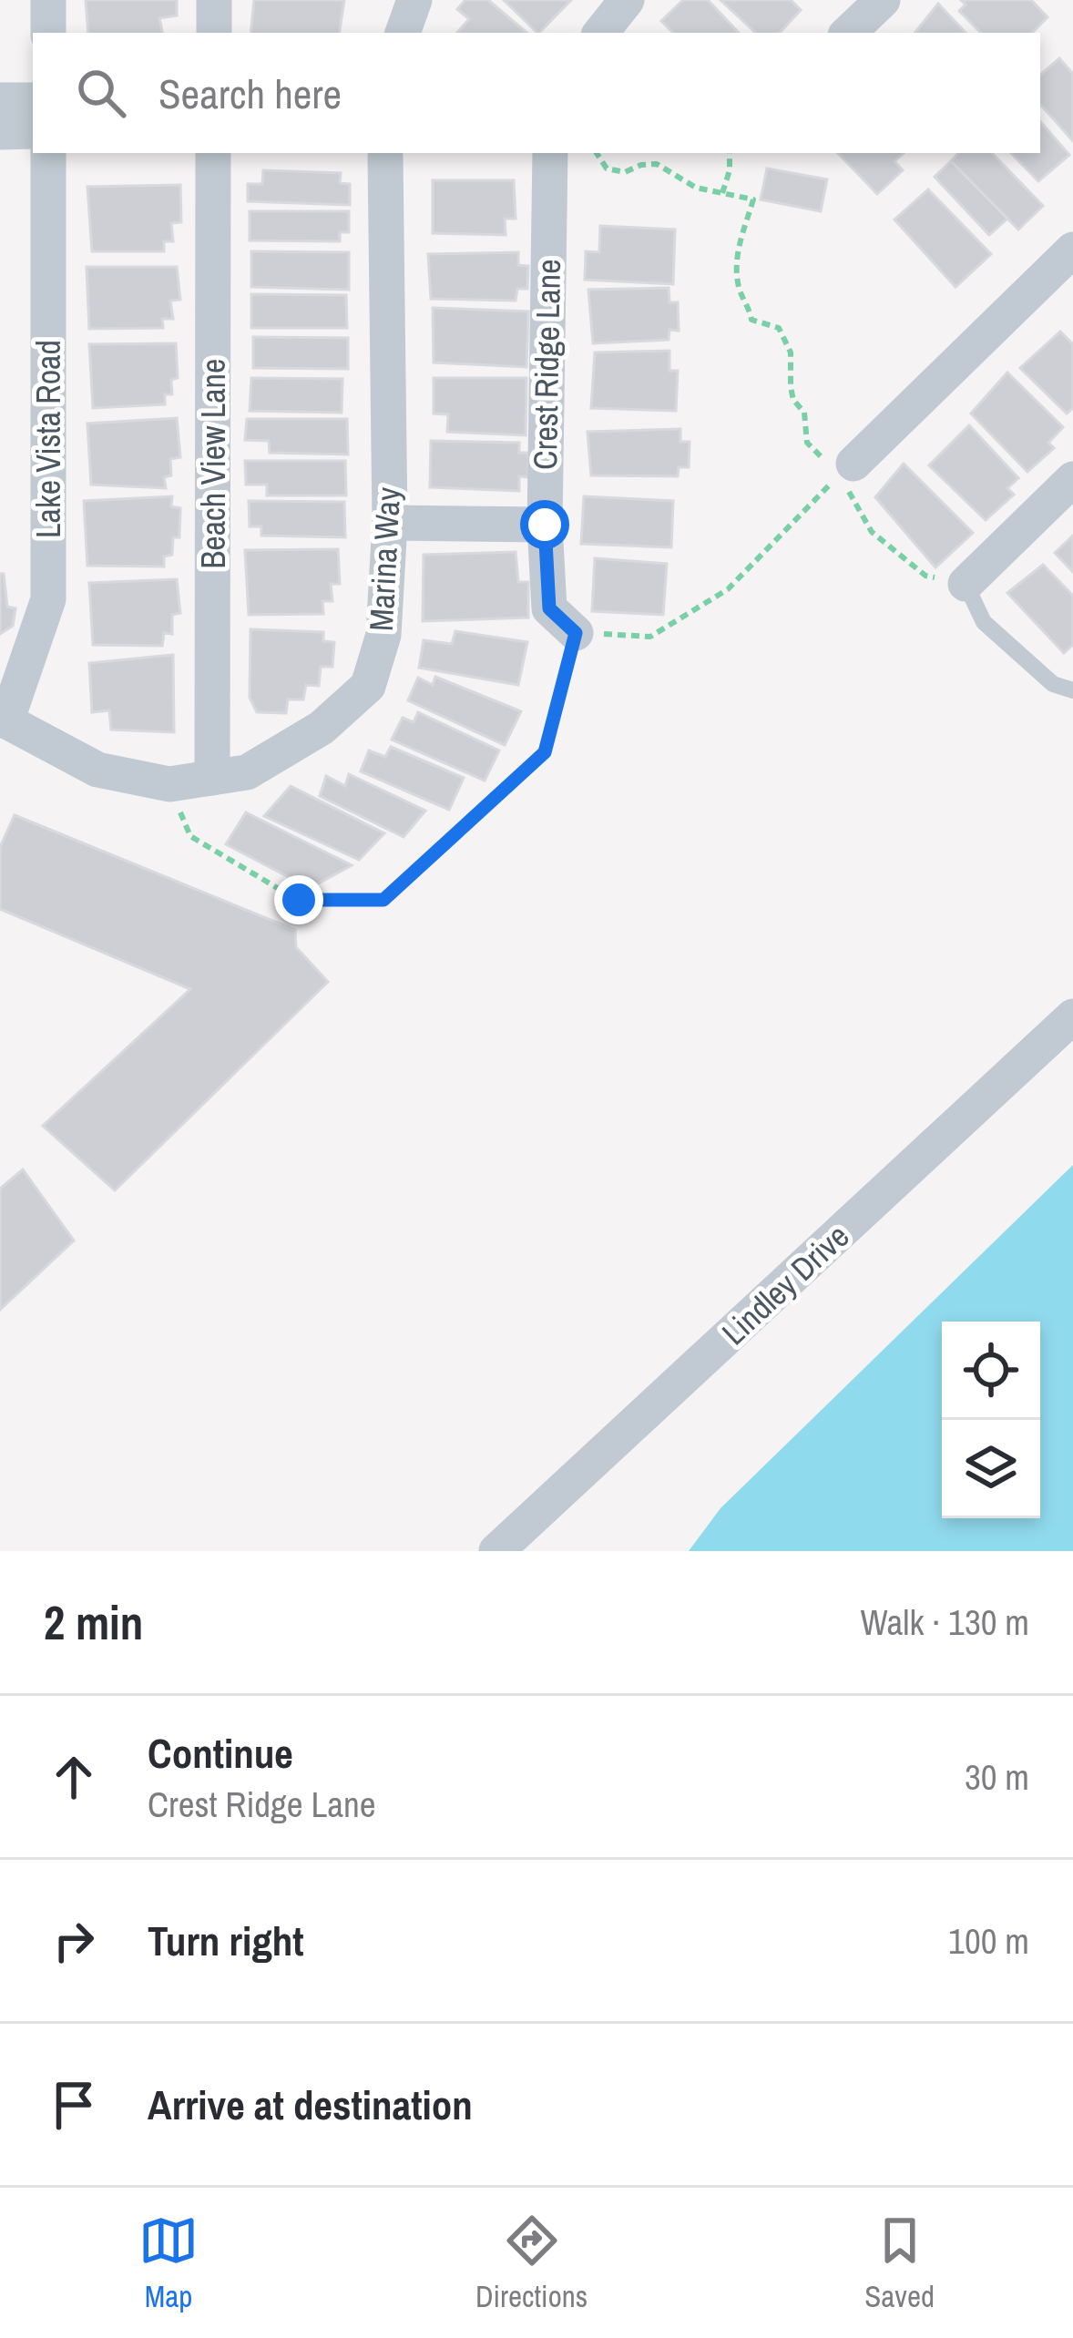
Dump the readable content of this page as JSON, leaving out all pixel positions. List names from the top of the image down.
{
  "streets": {
    "street": [
      "Crest Ridge Lane",
      "Lake Vista Road",
      "Beach View Lane",
      "Marina Way",
      "Lindley Drive"
    ]
  },
  "crossings": [
    ["Lake Vista Road", "Marina Way"],
    ["Beach View Lane", "Marina Way"]
  ],
  "page": {
    "search": "Search here",
    "heading": ["2 min", "Walk · 130 m"],
    "list": [
      ["Continue", "Crest Ridge Lane", "30 m"],
      ["Turn right", "100 m"],
      "Arrive at destination"
    ],
    "nav": ["Map", "Directions", "Saved"]
  }
}
